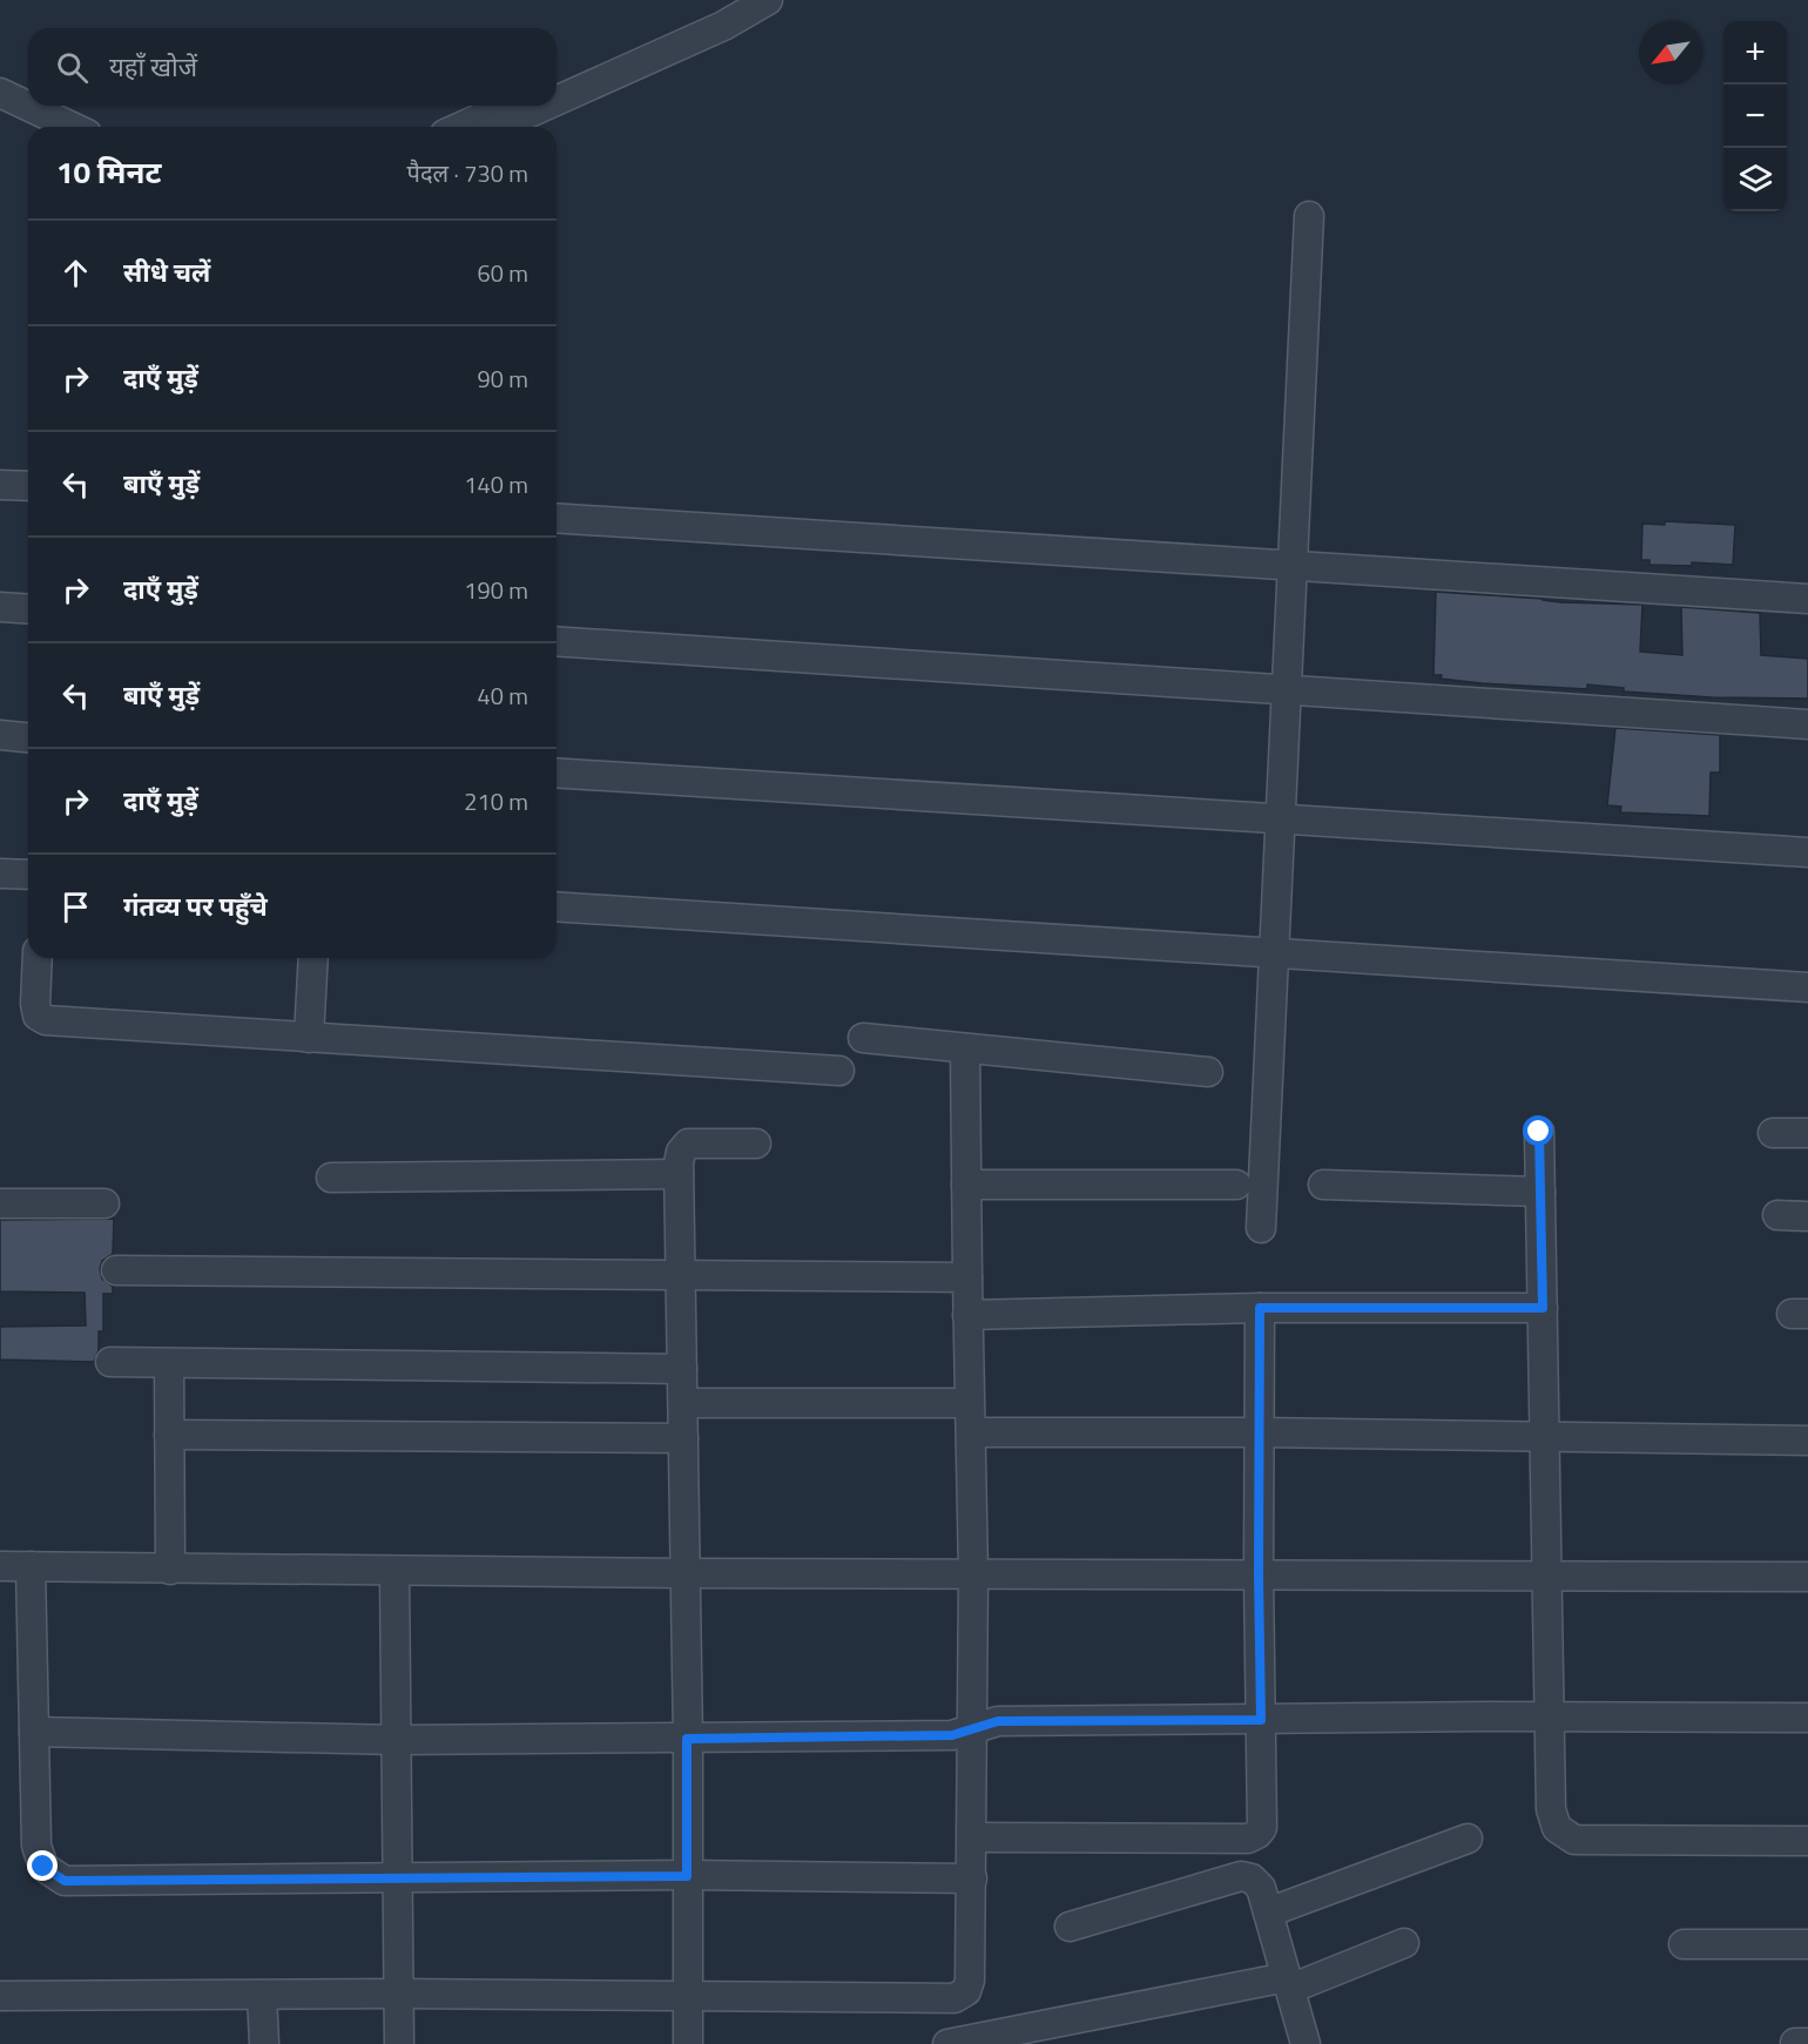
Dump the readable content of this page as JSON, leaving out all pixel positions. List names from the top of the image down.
{
  "north": "bottom left",
  "page": {
    "map_buttons": ["+", "−"],
    "search": "यहाँ खोजें",
    "heading": ["10 मिनट", "पैदल · 730 m"],
    "list": [
      ["सीधे चलें", "60 m"],
      ["दाएँ मुड़ें", "90 m"],
      ["बाएँ मुड़ें", "140 m"],
      ["दाएँ मुड़ें", "190 m"],
      ["बाएँ मुड़ें", "40 m"],
      ["दाएँ मुड़ें", "210 m"],
      "गंतव्य पर पहुँचे"
    ]
  }
}
